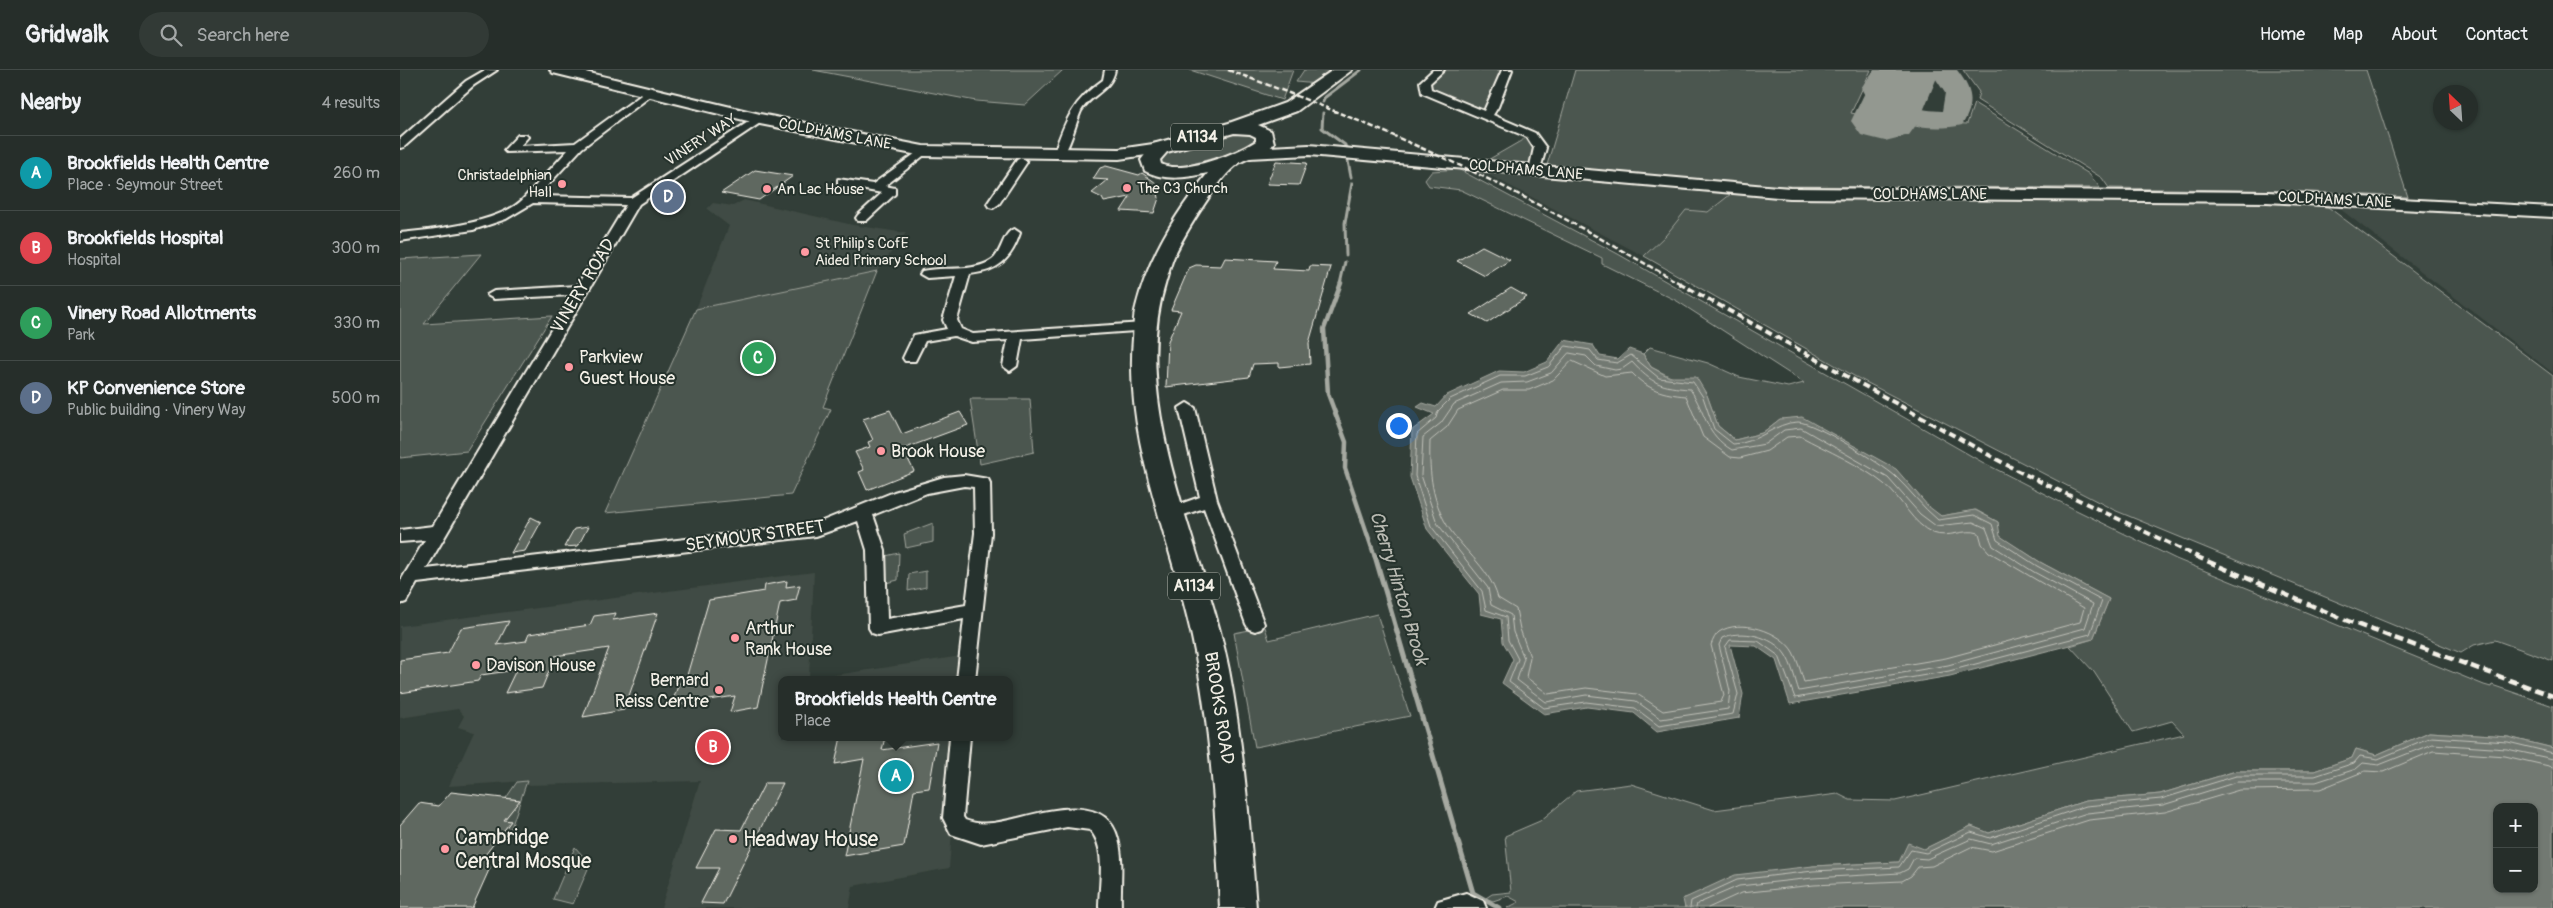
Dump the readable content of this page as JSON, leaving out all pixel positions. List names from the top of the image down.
{
  "streets": {
    "main road": ["A1134", "BROOKS ROAD"],
    "street": [
      "COLDHAMS LANE",
      "VINERY WAY",
      "VINERY ROAD",
      "SEYMOUR STREET"
    ]
  },
  "crossings": [
    ["COLDHAMS LANE", "A1134"],
    ["COLDHAMS LANE", "VINERY WAY"],
    ["COLDHAMS LANE", "BROOKS ROAD"],
    ["A1134", "BROOKS ROAD"],
    ["VINERY WAY", "VINERY ROAD"],
    ["VINERY ROAD", "SEYMOUR STREET"]
  ],
  "water": ["Cherry Hinton Brook"],
  "places": [
    "Christadelphian Hall",
    "The C3 Church",
    "An Lac House",
    "St Philip's CofE Aided Primary School",
    "Parkview Guest House",
    "Brook House",
    "Arthur Rank House",
    "Davison House",
    "Bernard Reiss Centre",
    "Headway House",
    "Cambridge Central Mosque"
  ],
  "north": "top left",
  "page": {
    "header": "Gridwalk",
    "search": "Search here",
    "nav": [
      "Home",
      "Map",
      "About",
      "Contact"
    ],
    "heading": ["Nearby", "4 results"],
    "list": [
      {
        "mark": "A",
        "name": "Brookfields Health Centre",
        "note": "Place · Seymour Street",
        "value": "260 m"
      },
      {
        "mark": "B",
        "name": "Brookfields Hospital",
        "note": "Hospital",
        "value": "300 m"
      },
      {
        "mark": "C",
        "name": "Vinery Road Allotments",
        "note": "Park",
        "value": "330 m"
      },
      {
        "mark": "D",
        "name": "KP Convenience Store",
        "note": "Public building · Vinery Way",
        "value": "500 m"
      }
    ],
    "pins": [
      "D",
      "C",
      "B",
      "A"
    ],
    "popup": ["Brookfields Health Centre", "Place"],
    "map_buttons": ["+", "−"]
  }
}
